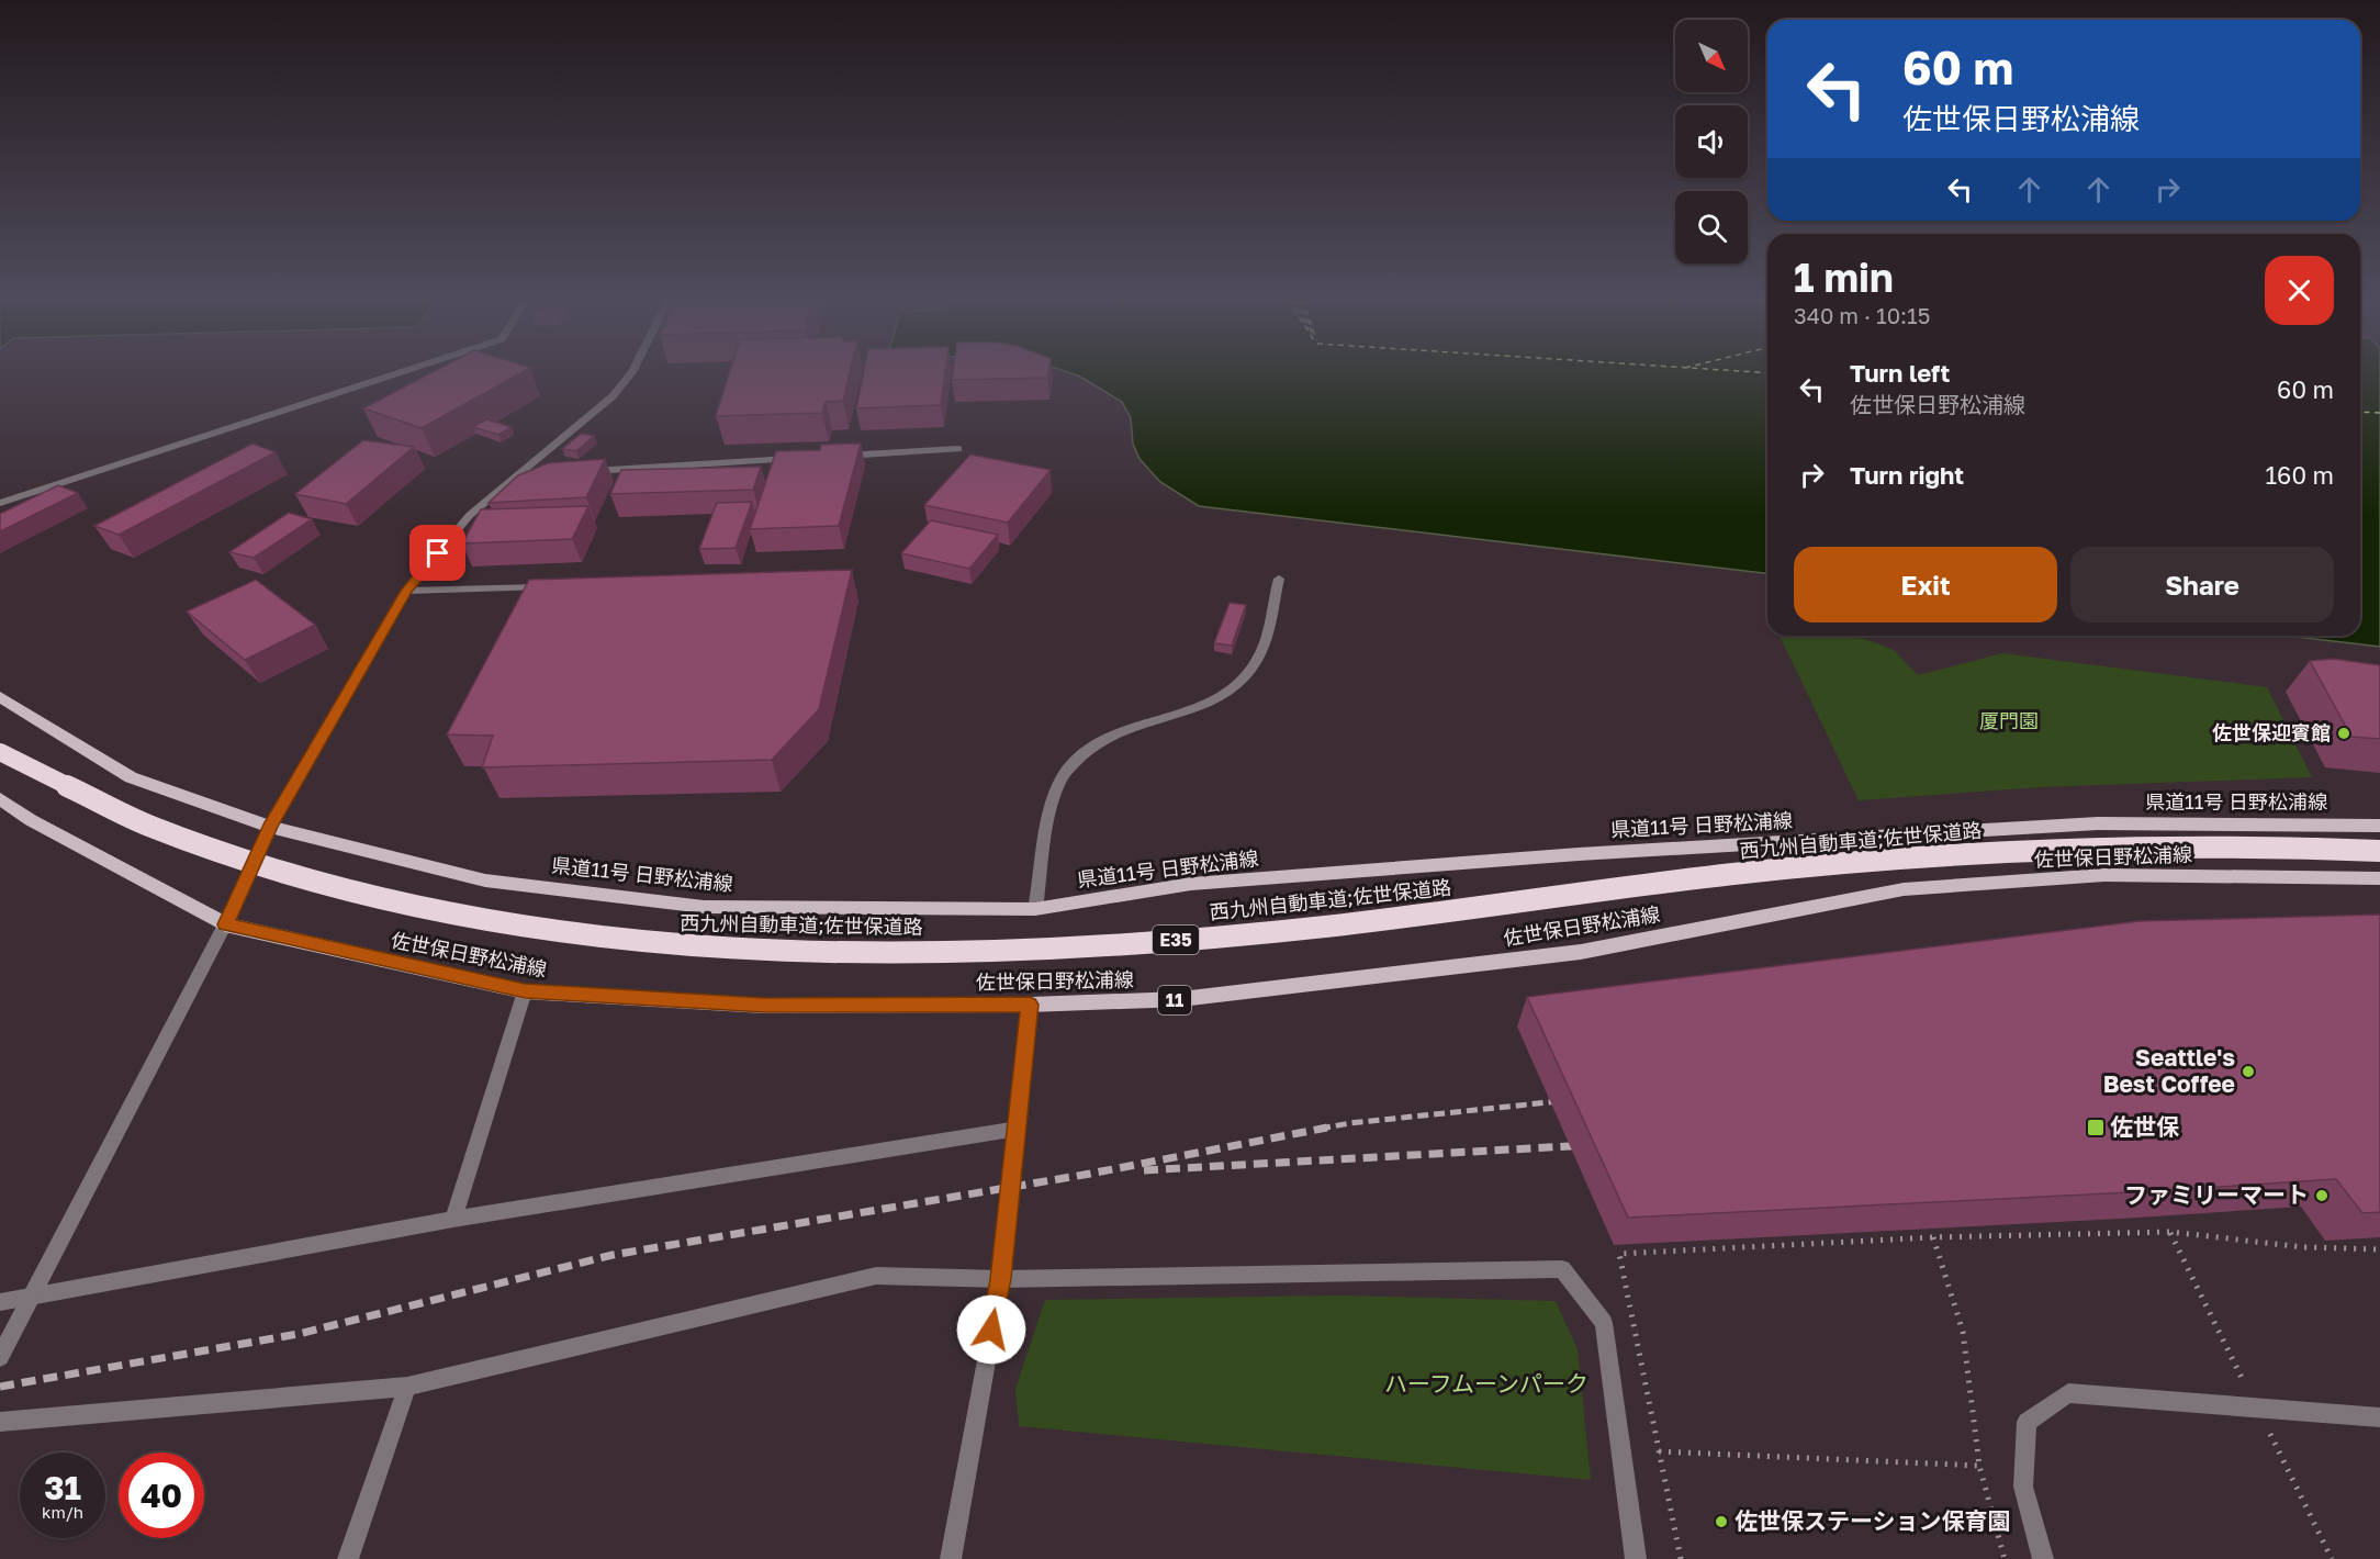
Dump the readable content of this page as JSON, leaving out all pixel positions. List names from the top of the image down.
{
  "streets": {
    "highway": ["西九州自動車道;佐世保道路", "E35"],
    "main road": ["県道11号 日野松浦線", "佐世保日野松浦線", "11"]
  },
  "parks": ["厦門園", "ハーフムーンパーク"],
  "places": {
    "other": [
      "佐世保迎賓館",
      "Seattle's Best Coffee",
      "ファミリーマート",
      "佐世保ステーション保育園"
    ],
    "transit": ["佐世保"]
  },
  "north": "bottom right",
  "page": {
    "turn": ["60 m", "佐世保日野松浦線"],
    "heading": ["1 min", "340 m · 10:15"],
    "list": [
      {
        "name": "Turn left",
        "note": "佐世保日野松浦線",
        "value": "60 m"
      },
      {
        "name": "Turn right",
        "value": "160 m"
      }
    ],
    "buttons": ["Exit", "Share"],
    "speed": "31 km/h",
    "limit": "40"
  }
}
